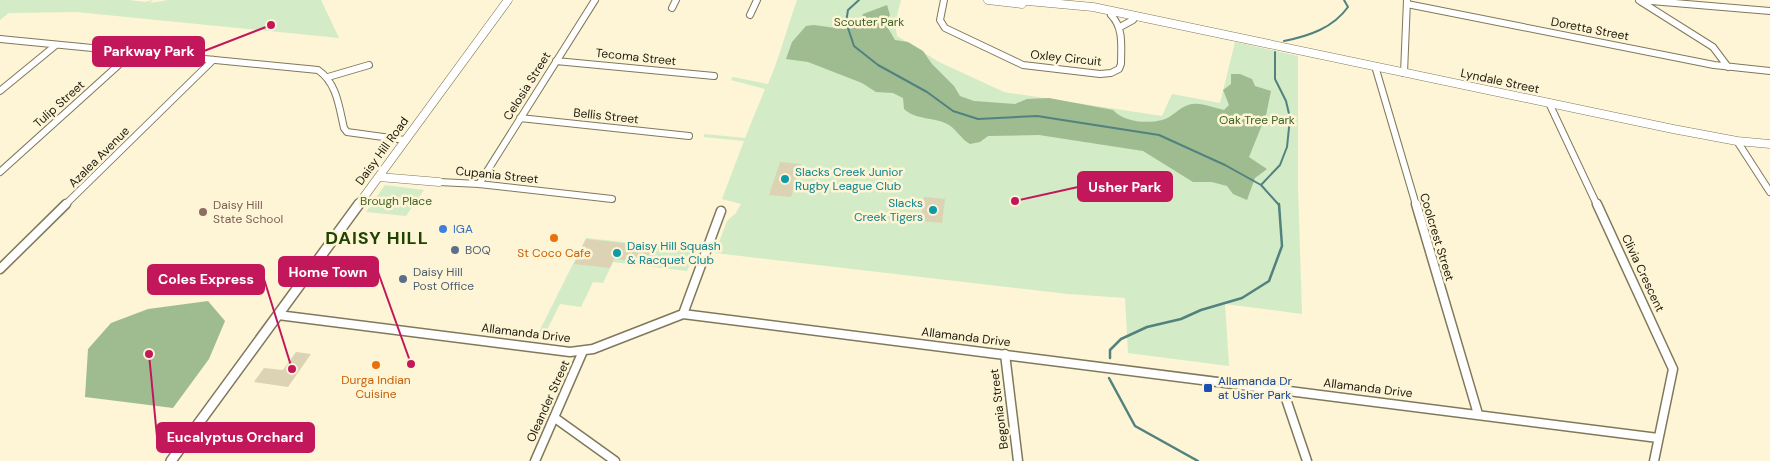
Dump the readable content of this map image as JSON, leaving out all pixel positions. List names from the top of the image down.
{
  "streets": {
    "street": [
      "Doretta Street",
      "Tecoma Street",
      "Oxley Circuit",
      "Lyndale Street",
      "Celosia Street",
      "Tulip Street",
      "Bellis Street",
      "Daisy Hill Road",
      "Azalea Avenue",
      "Cupania Street",
      "Coolcrest Street",
      "Clivia Crescent",
      "Allamanda Drive",
      "Oleander Street",
      "Begonia Street"
    ]
  },
  "crossings": [
    ["Tecoma Street", "Celosia Street"],
    ["Lyndale Street", "Coolcrest Street"],
    ["Lyndale Street", "Clivia Crescent"],
    ["Celosia Street", "Bellis Street"],
    ["Celosia Street", "Cupania Street"],
    ["Daisy Hill Road", "Cupania Street"],
    ["Daisy Hill Road", "Allamanda Drive"],
    ["Coolcrest Street", "Allamanda Drive"],
    ["Clivia Crescent", "Allamanda Drive"],
    ["Allamanda Drive", "Oleander Street"],
    ["Allamanda Drive", "Begonia Street"]
  ],
  "districts": ["DAISY HILL"],
  "parks": ["Scouter Park", "Oak Tree Park", "Brough Place"],
  "places": {
    "other": [
      "Parkway Park",
      "Slacks Creek Junior Rugby League Club",
      "Usher Park",
      "Slacks Creek Tigers",
      "Daisy Hill State School",
      "IGA",
      "St Coco Cafe",
      "BOQ",
      "Daisy Hill Squash & Racquet Club",
      "Daisy Hill Post Office",
      "Eucalyptus Orchard",
      "Home Town",
      "Durga Indian Cuisine",
      "Coles Express"
    ],
    "transit": ["Allamanda Dr at Usher Park"]
  }
}
